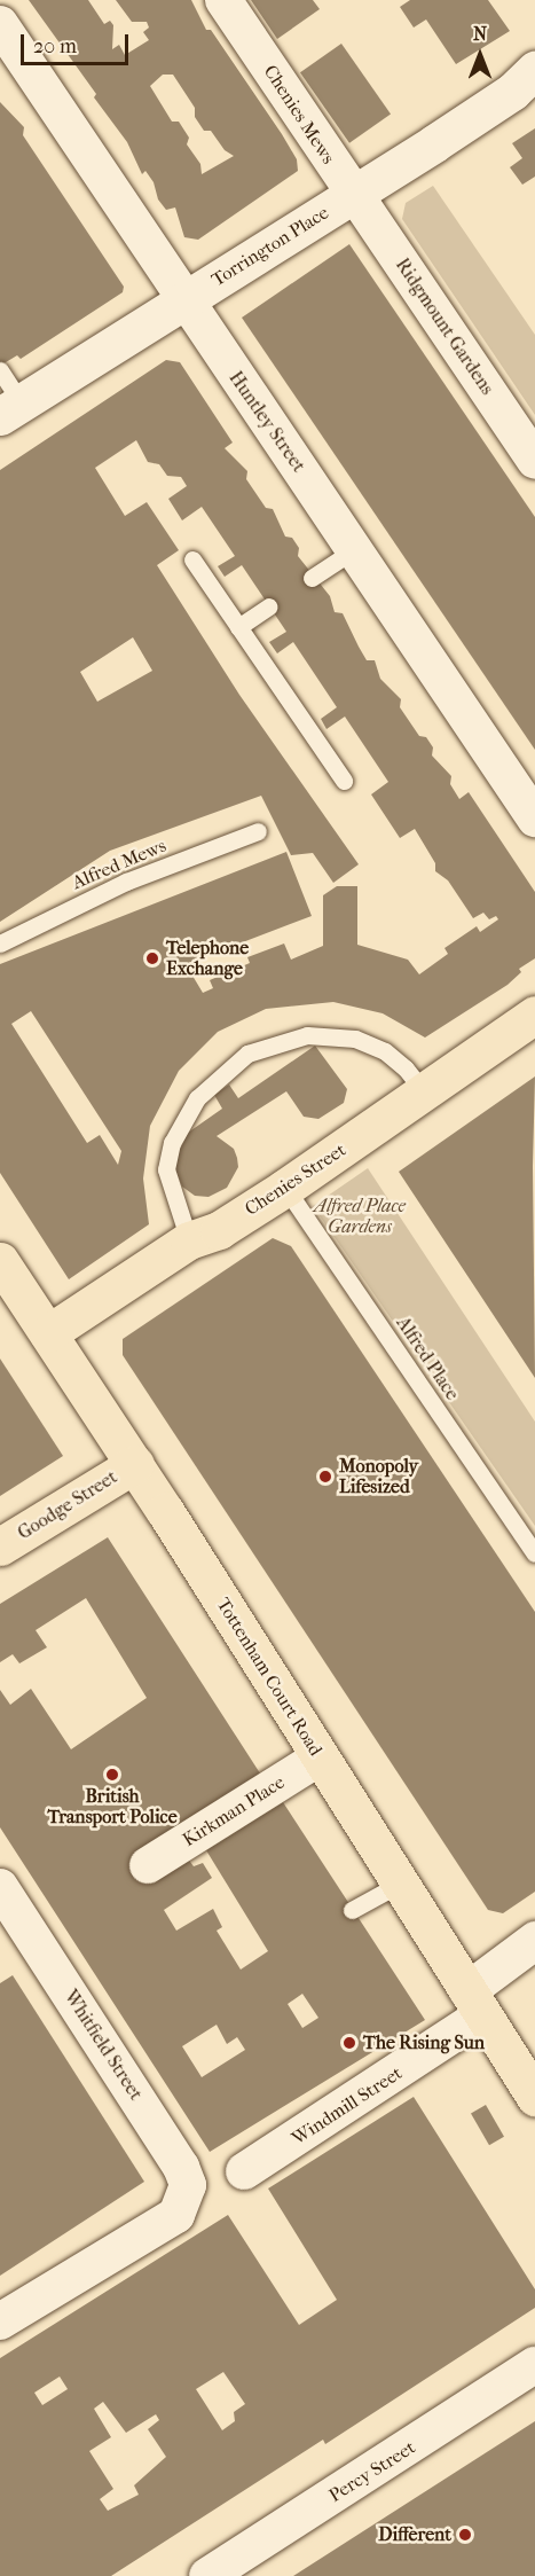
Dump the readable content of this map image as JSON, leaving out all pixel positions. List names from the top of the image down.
{
  "streets": {
    "main road": ["Chenies Street", "Goodge Street", "Tottenham Court Road"],
    "street": [
      "Chenies Mews",
      "Torrington Place",
      "Ridgmount Gardens",
      "Huntley Street",
      "Kirkman Place",
      "Whitfield Street",
      "Windmill Street",
      "Percy Street"
    ],
    "lane": ["Alfred Mews", "Alfred Place"]
  },
  "crossings": [
    ["Chenies Mews", "Torrington Place"],
    ["Chenies Mews", "Ridgmount Gardens"],
    ["Torrington Place", "Ridgmount Gardens"],
    ["Torrington Place", "Huntley Street"],
    ["Chenies Street", "Alfred Place"],
    ["Chenies Street", "Tottenham Court Road"],
    ["Goodge Street", "Tottenham Court Road"],
    ["Tottenham Court Road", "Kirkman Place"],
    ["Tottenham Court Road", "Windmill Street"]
  ],
  "parks": ["Alfred Place Gardens"],
  "places": [
    "Telephone Exchange",
    "Monopoly Lifesized",
    "British Transport Police",
    "The Rising Sun",
    "Different"
  ],
  "scale_bar": "20 m",
  "north": "top"
}
